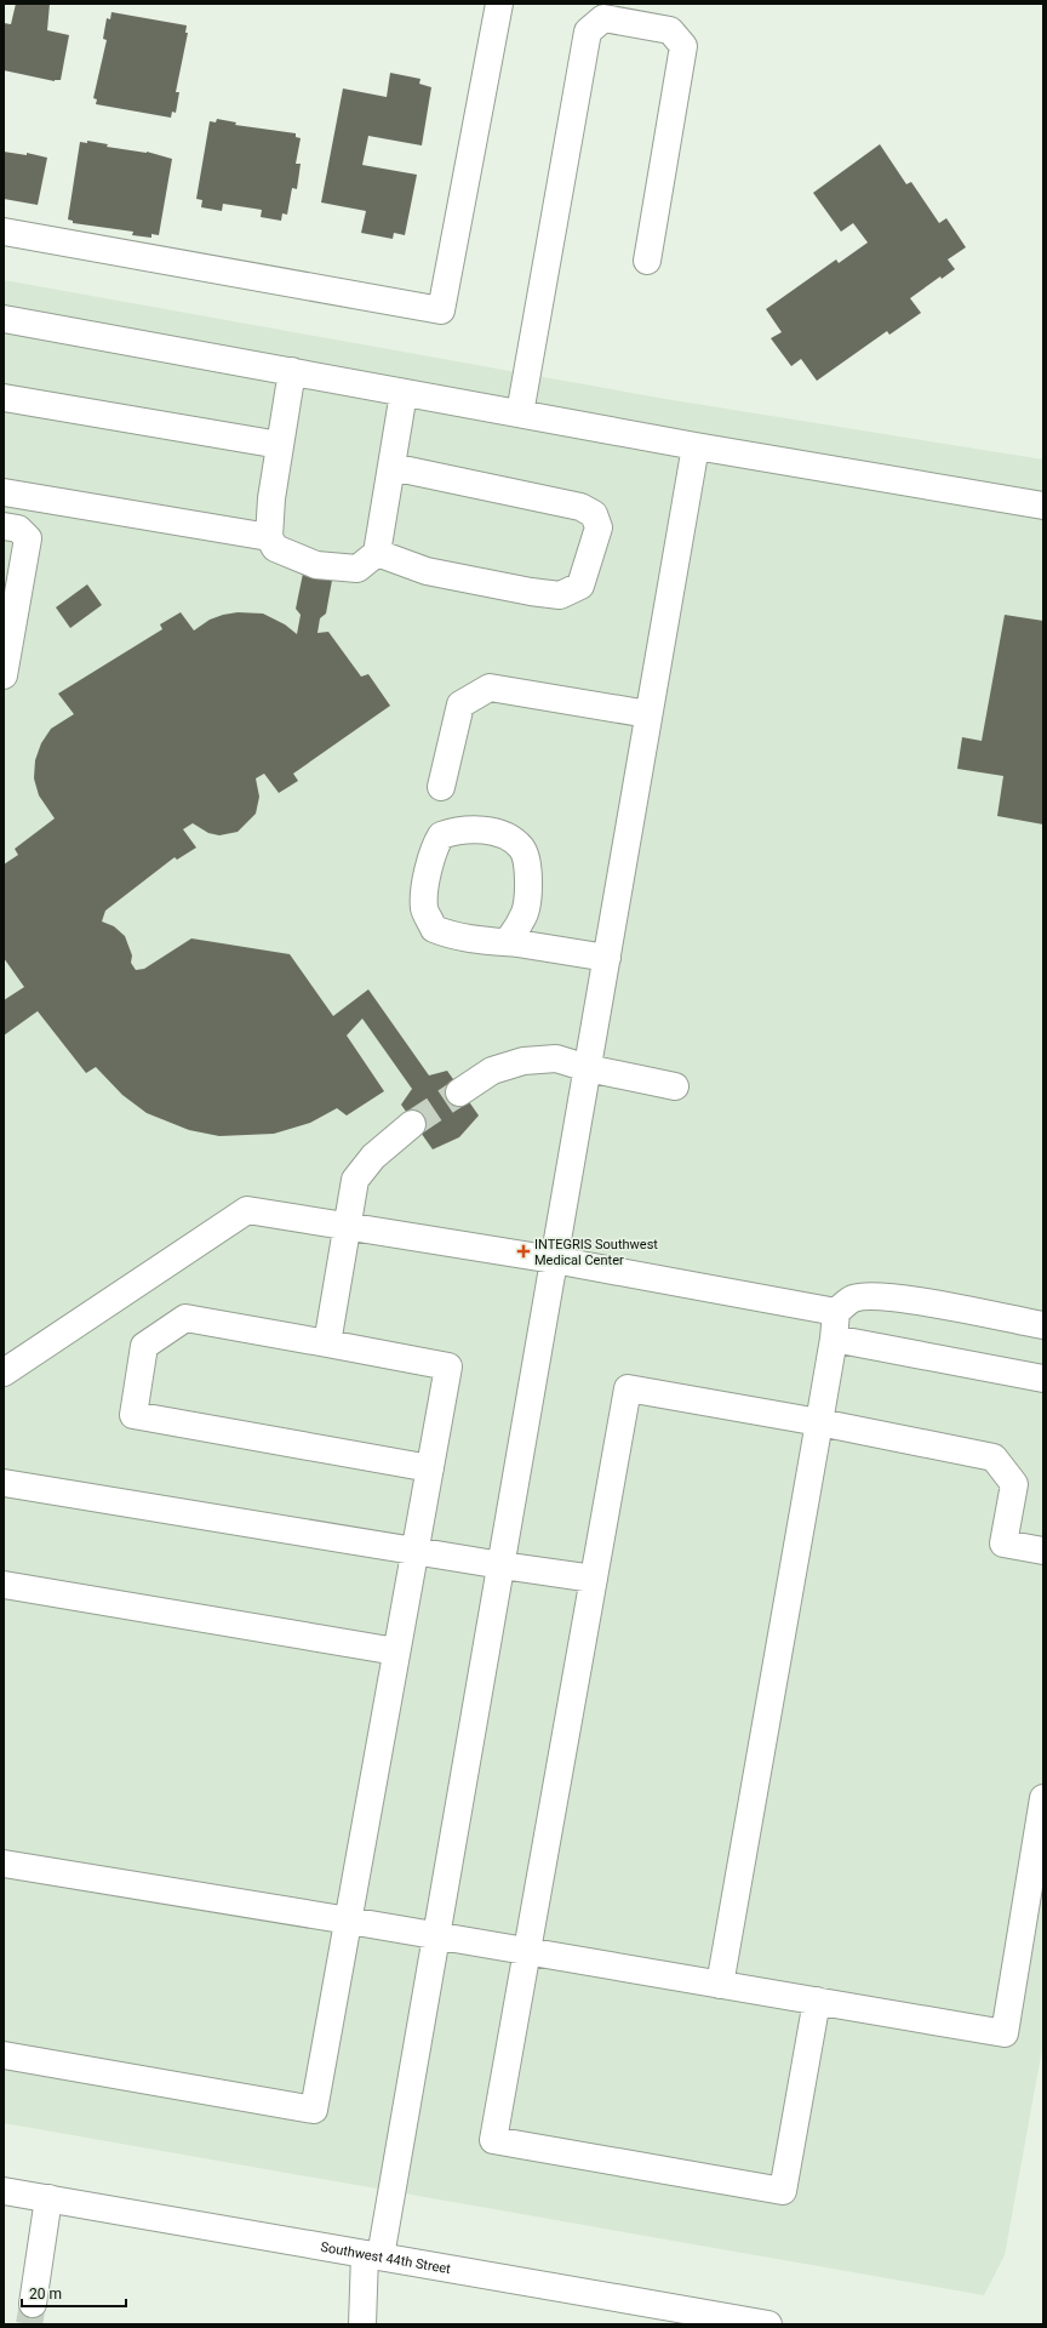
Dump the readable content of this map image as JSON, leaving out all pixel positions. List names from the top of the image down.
{
  "streets": {
    "street": ["Southwest 44th Street"]
  },
  "places": {
    "health": ["INTEGRIS Southwest Medical Center"]
  },
  "scale_bar": "20 m"
}
